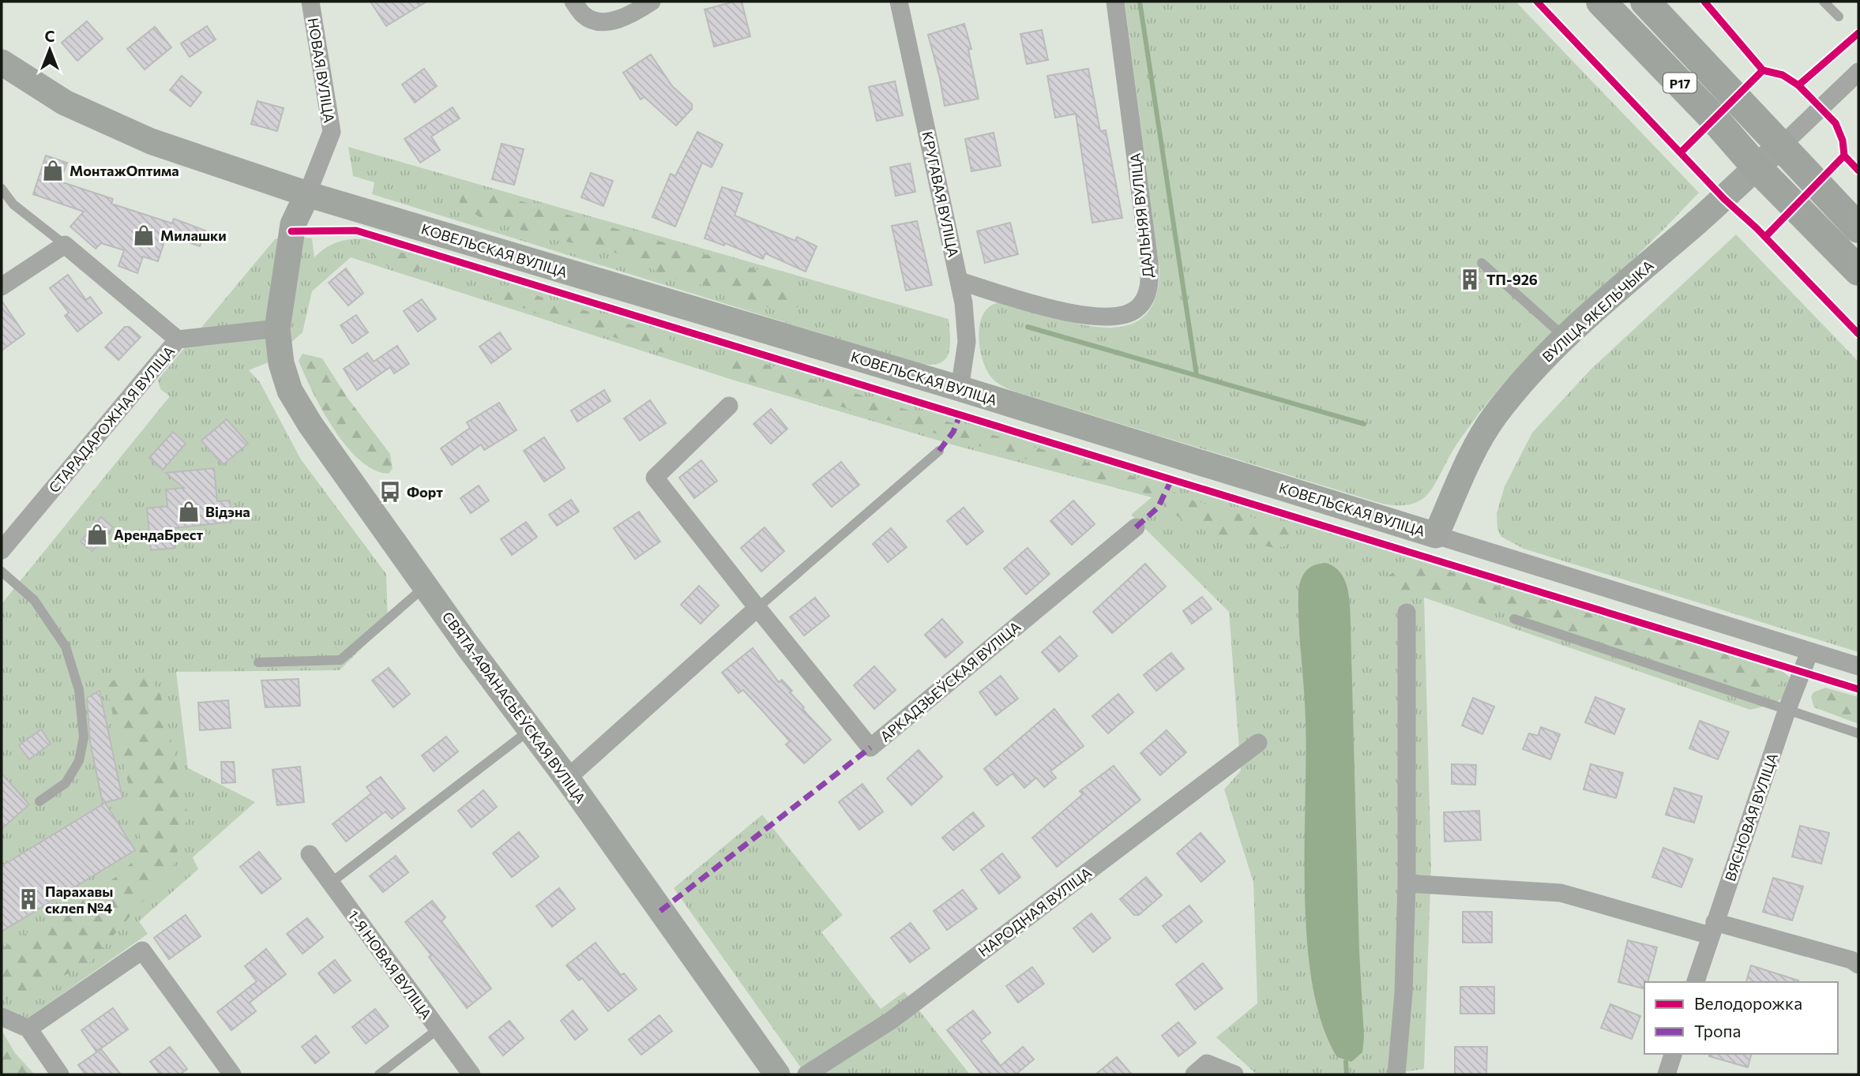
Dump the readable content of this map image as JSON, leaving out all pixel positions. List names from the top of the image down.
{
  "streets": {
    "highway": ["Р17"],
    "main road": [
      "НОВАЯ ВУЛІЦА",
      "КОВЕЛЬСКАЯ ВУЛІЦА",
      "ВУЛІЦА ЯКЕЛЬЧЫКА",
      "СВЯТА-АФАНАСЬЕЎСКАЯ ВУЛІЦА"
    ],
    "street": [
      "КРУГАВАЯ ВУЛІЦА",
      "ДАЛЬНЯЯ ВУЛІЦА",
      "СТАРАДАРОЖНАЯ ВУЛІЦА",
      "АРКАДЗЬЕЎСКАЯ ВУЛІЦА",
      "ВЯСНОВАЯ ВУЛІЦА",
      "НАРОДНАЯ ВУЛІЦА",
      "1-Я НОВАЯ ВУЛІЦА"
    ]
  },
  "crossings": [
    ["НОВАЯ ВУЛІЦА", "КОВЕЛЬСКАЯ ВУЛІЦА"],
    ["НОВАЯ ВУЛІЦА", "СТАРАДАРОЖНАЯ ВУЛІЦА"],
    ["НОВАЯ ВУЛІЦА", "СВЯТА-АФАНАСЬЕЎСКАЯ ВУЛІЦА"],
    ["Р17", "ВУЛІЦА ЯКЕЛЬЧЫКА"],
    ["КРУГАВАЯ ВУЛІЦА", "ДАЛЬНЯЯ ВУЛІЦА"],
    ["КРУГАВАЯ ВУЛІЦА", "КОВЕЛЬСКАЯ ВУЛІЦА"],
    ["КОВЕЛЬСКАЯ ВУЛІЦА", "ВУЛІЦА ЯКЕЛЬЧЫКА"],
    ["КОВЕЛЬСКАЯ ВУЛІЦА", "ВЯСНОВАЯ ВУЛІЦА"],
    ["СТАРАДАРОЖНАЯ ВУЛІЦА", "СВЯТА-АФАНАСЬЕЎСКАЯ ВУЛІЦА"]
  ],
  "places": {
    "shop": [
      "МонтажОптима",
      "Милашки",
      "Відэна",
      "АрендаБрест"
    ],
    "building": ["ТП-926", "Парахавы склеп №4"],
    "bus stop": ["Форт"]
  },
  "legend": ["Велодорожка", "Тропа"],
  "north": "top"
}
